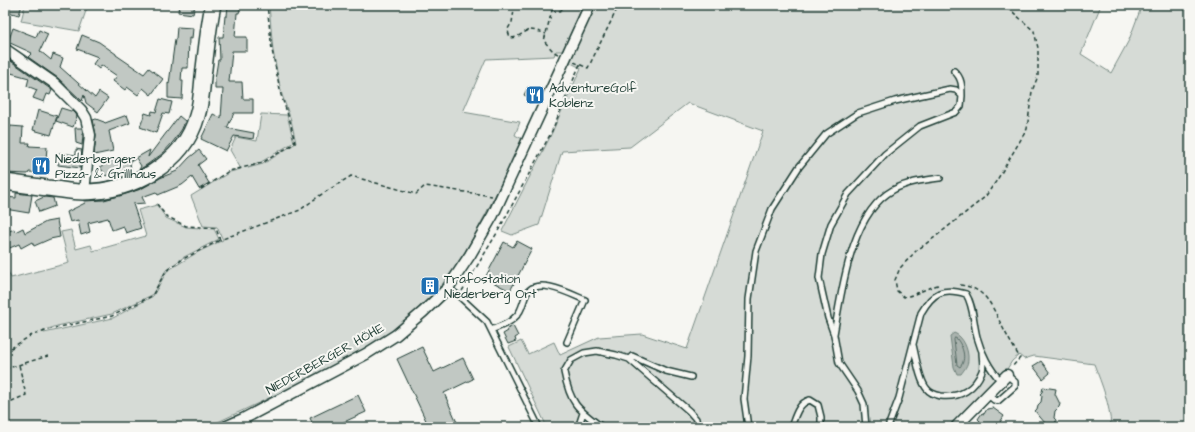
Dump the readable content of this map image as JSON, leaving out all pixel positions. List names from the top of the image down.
{
  "streets": {
    "street": ["NIEDERBERGER HÖHE"]
  },
  "places": {
    "restaurant": ["AdventureGolf Koblenz", "Niederberger Pizza- & Grillhaus"],
    "building": ["Trafostation Niederberg Ort"]
  }
}
